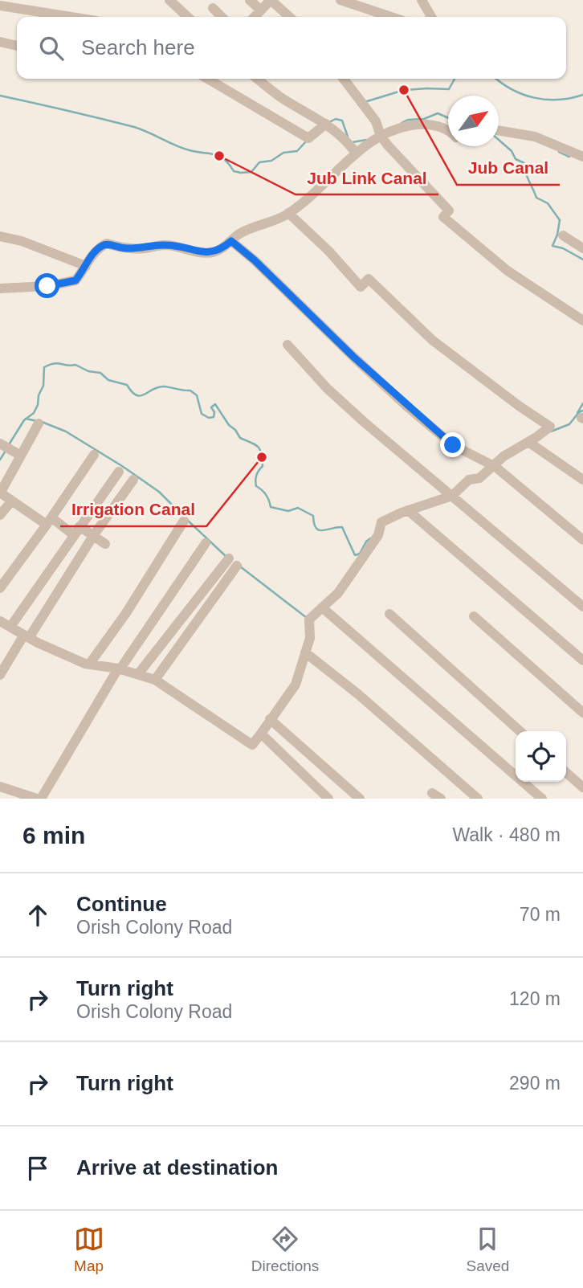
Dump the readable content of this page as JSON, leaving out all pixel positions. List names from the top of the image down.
{
  "places": ["Jub Canal", "Jub Link Canal", "Irrigation Canal"],
  "north": "top right",
  "page": {
    "search": "Search here",
    "heading": ["6 min", "Walk · 480 m"],
    "list": [
      ["Continue", "Orish Colony Road", "70 m"],
      ["Turn right", "Orish Colony Road", "120 m"],
      ["Turn right", "290 m"],
      "Arrive at destination"
    ],
    "nav": ["Map", "Directions", "Saved"]
  }
}
